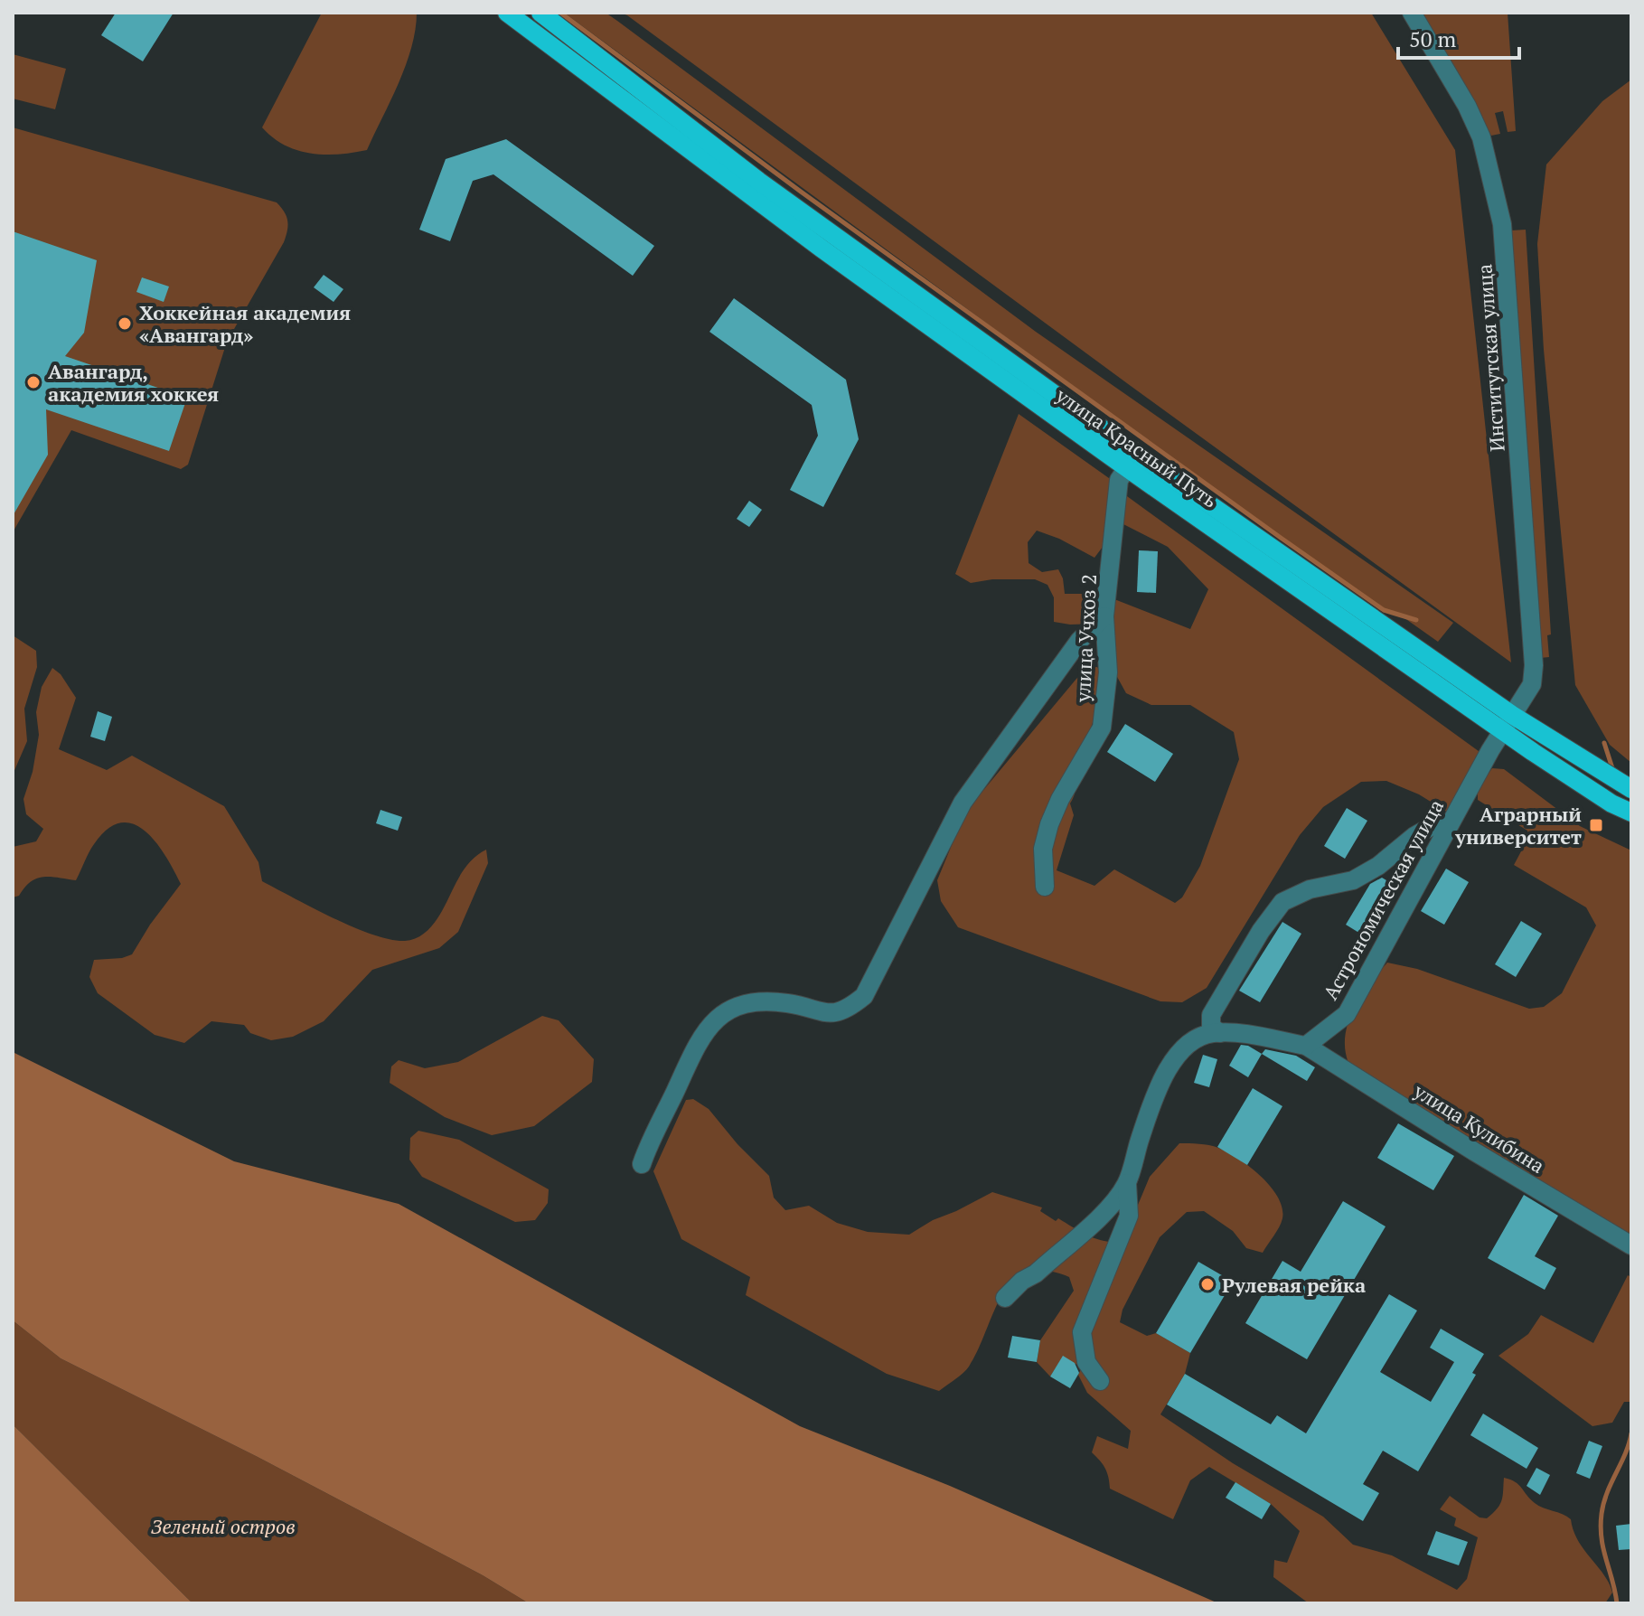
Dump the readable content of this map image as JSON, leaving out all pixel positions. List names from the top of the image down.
{
  "streets": {
    "main road": ["улица Красный Путь"],
    "street": [
      "Институтская улица",
      "улица Учхоз 2",
      "Астрономическая улица",
      "улица Кулибина"
    ]
  },
  "crossings": [
    ["Институтская улица", "улица Красный Путь"],
    ["Институтская улица", "Астрономическая улица"],
    ["улица Красный Путь", "улица Учхоз 2"],
    ["улица Красный Путь", "Астрономическая улица"],
    ["Астрономическая улица", "улица Кулибина"]
  ],
  "parks": ["Зеленый остров"],
  "places": {
    "other": ["Хоккейная академия «Авангард»", "Авангард, академия хоккея", "Рулевая рейка"],
    "transit": ["Аграрный университет"]
  },
  "scale_bar": "50 m"
}
